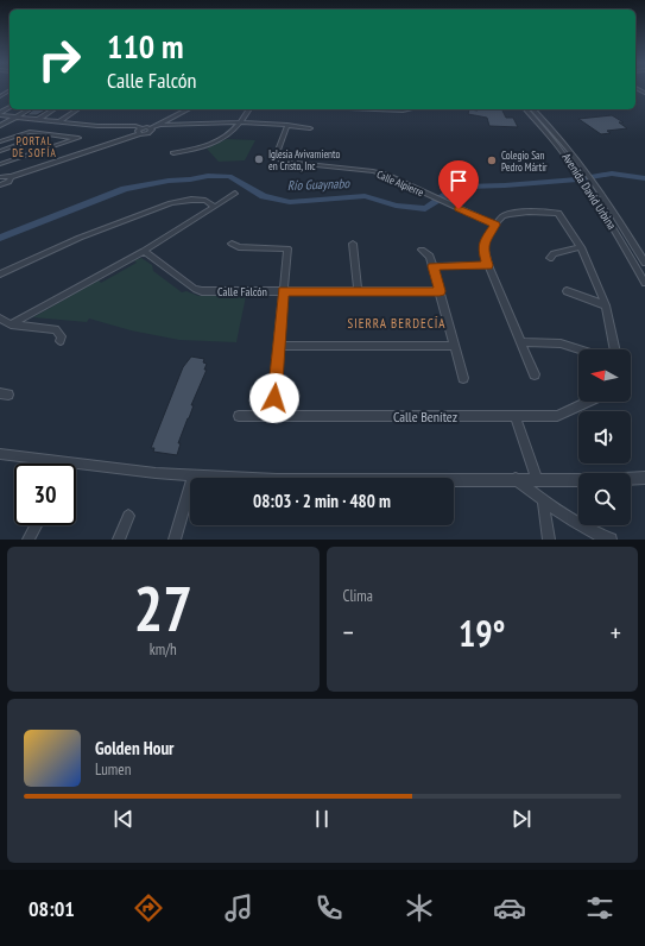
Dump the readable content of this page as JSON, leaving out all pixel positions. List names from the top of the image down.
{
  "streets": {
    "street": [
      "Calle Alpierre",
      "Avenida David Urbina",
      "Calle Falcón",
      "Calle Benítez"
    ]
  },
  "districts": ["PORTAL DE SOFÍA", "SIERRA BERDECÍA"],
  "water": ["Río Guaynabo"],
  "places": ["Iglesia Avivamiento en Cristo, Inc", "Colegio San Pedro Mártir"],
  "north": "left",
  "page": {
    "turn": ["110 m", "Calle Falcón"],
    "limit": "30",
    "trip": "08:03 · 2 min · 480 m",
    "tile": [
      ["27", "km/h"],
      "Clima"
    ],
    "heat": ["−", "19°", "+"],
    "song": ["Golden Hour", "Lumen"],
    "tabs": "08:01"
  }
}
